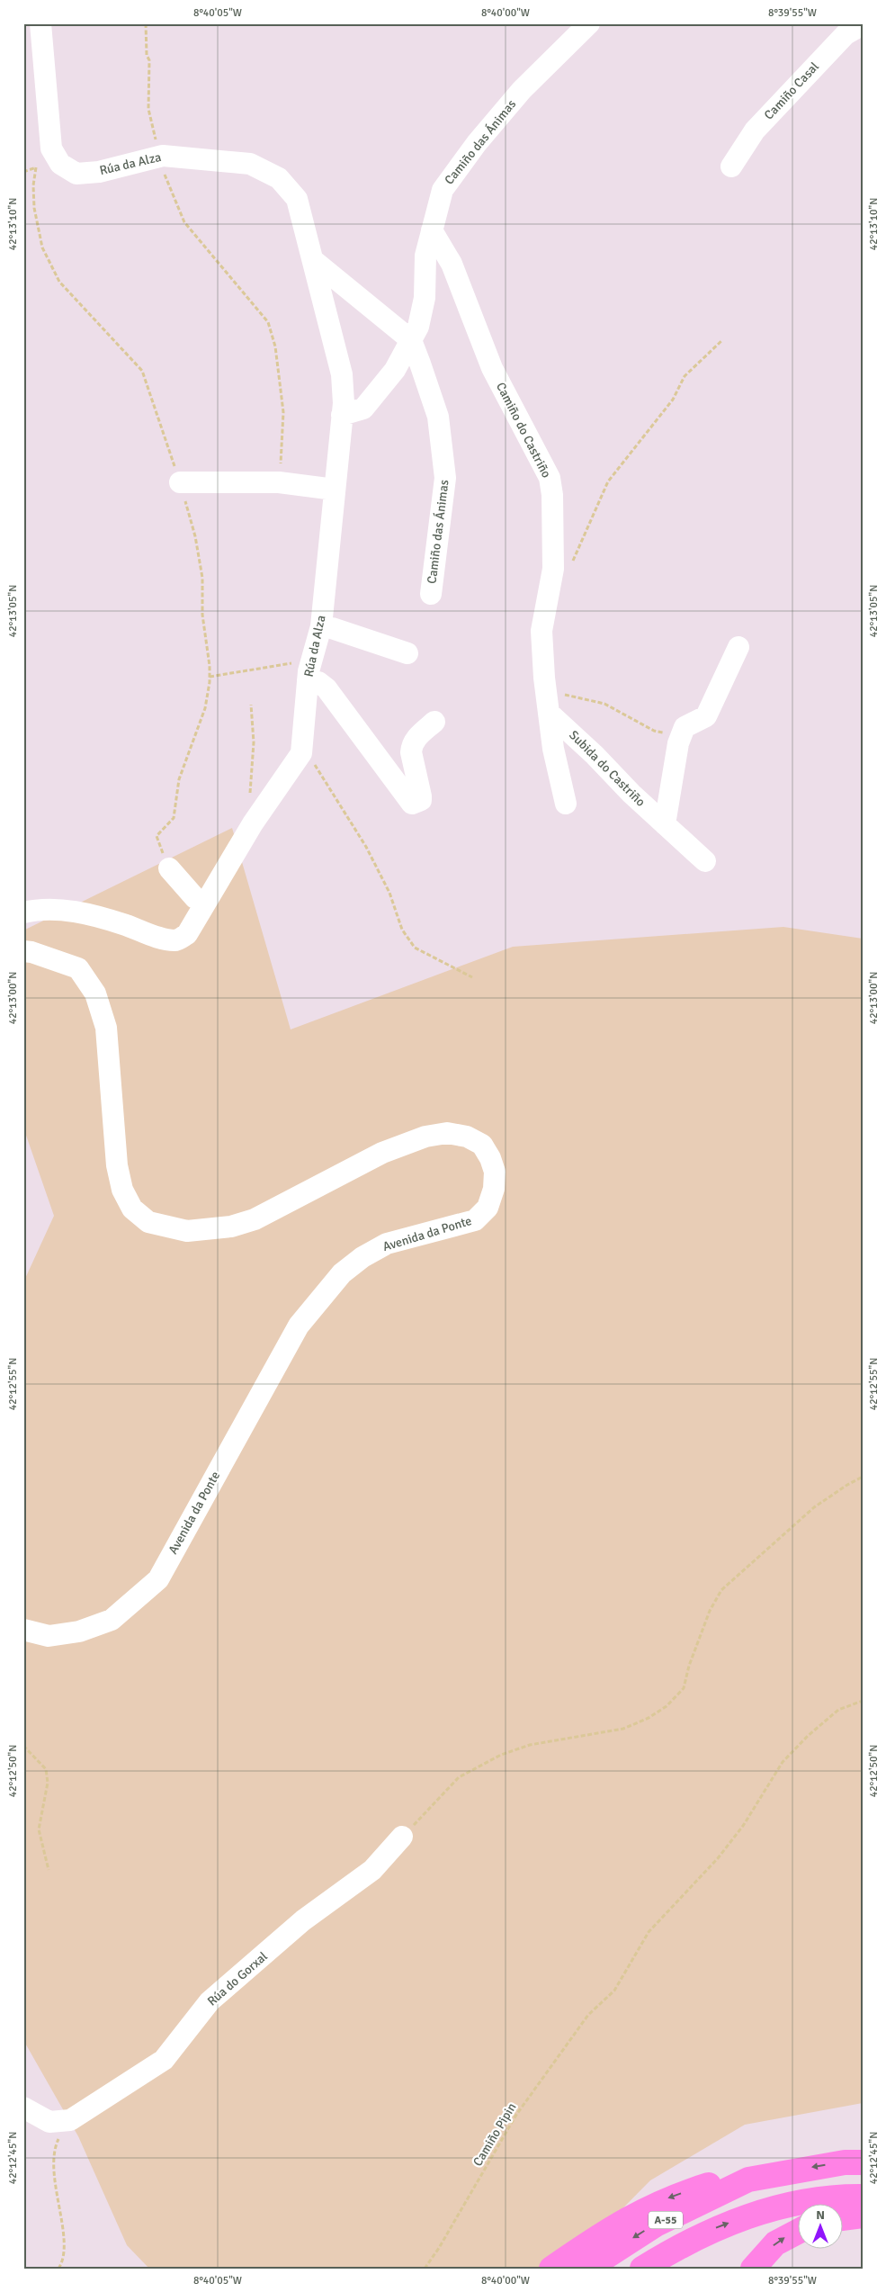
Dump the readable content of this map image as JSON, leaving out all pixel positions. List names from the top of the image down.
{
  "streets": {
    "highway": ["A-55"],
    "street": [
      "Camiño Casal",
      "Camiño das Ánimas",
      "Rúa da Alza",
      "Camiño do Castriño",
      "Subida do Castriño",
      "Avenida da Ponte",
      "Rúa do Gorxal"
    ],
    "path": ["Camiño Pipin"]
  },
  "crossings": [
    ["Camiño das Ánimas", "Rúa da Alza"],
    ["Camiño das Ánimas", "Camiño do Castriño"],
    ["Camiño do Castriño", "Subida do Castriño"]
  ],
  "north": "top",
  "coordinates": [
    "8°40'05\"W",
    "8°40'00\"W",
    "8°39'55\"W",
    "42°13'10\"N",
    "42°13'05\"N",
    "42°13'00\"N",
    "42°12'55\"N",
    "42°12'50\"N",
    "42°12'45\"N"
  ]
}
